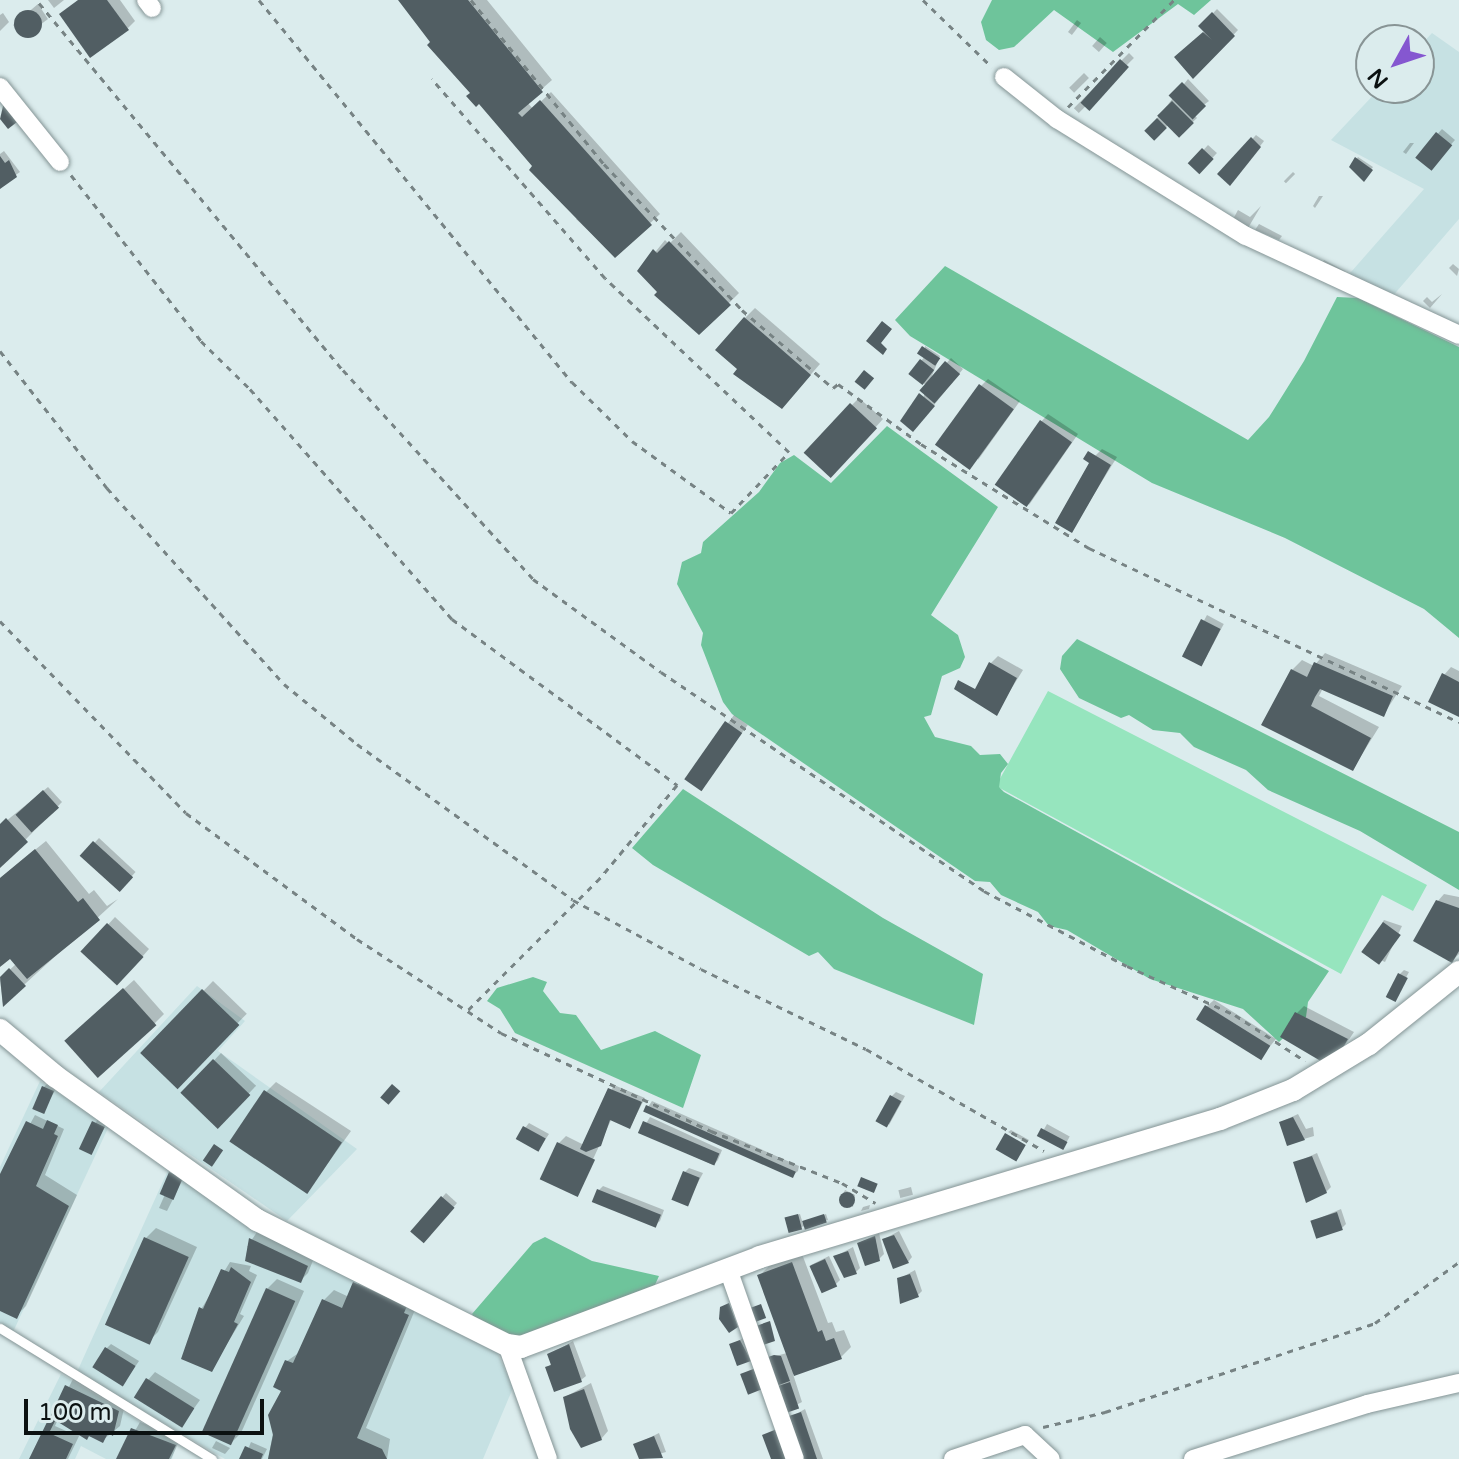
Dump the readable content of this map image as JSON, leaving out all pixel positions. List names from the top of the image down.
{
  "scale_bar": "100 m",
  "north": "bottom left"
}
